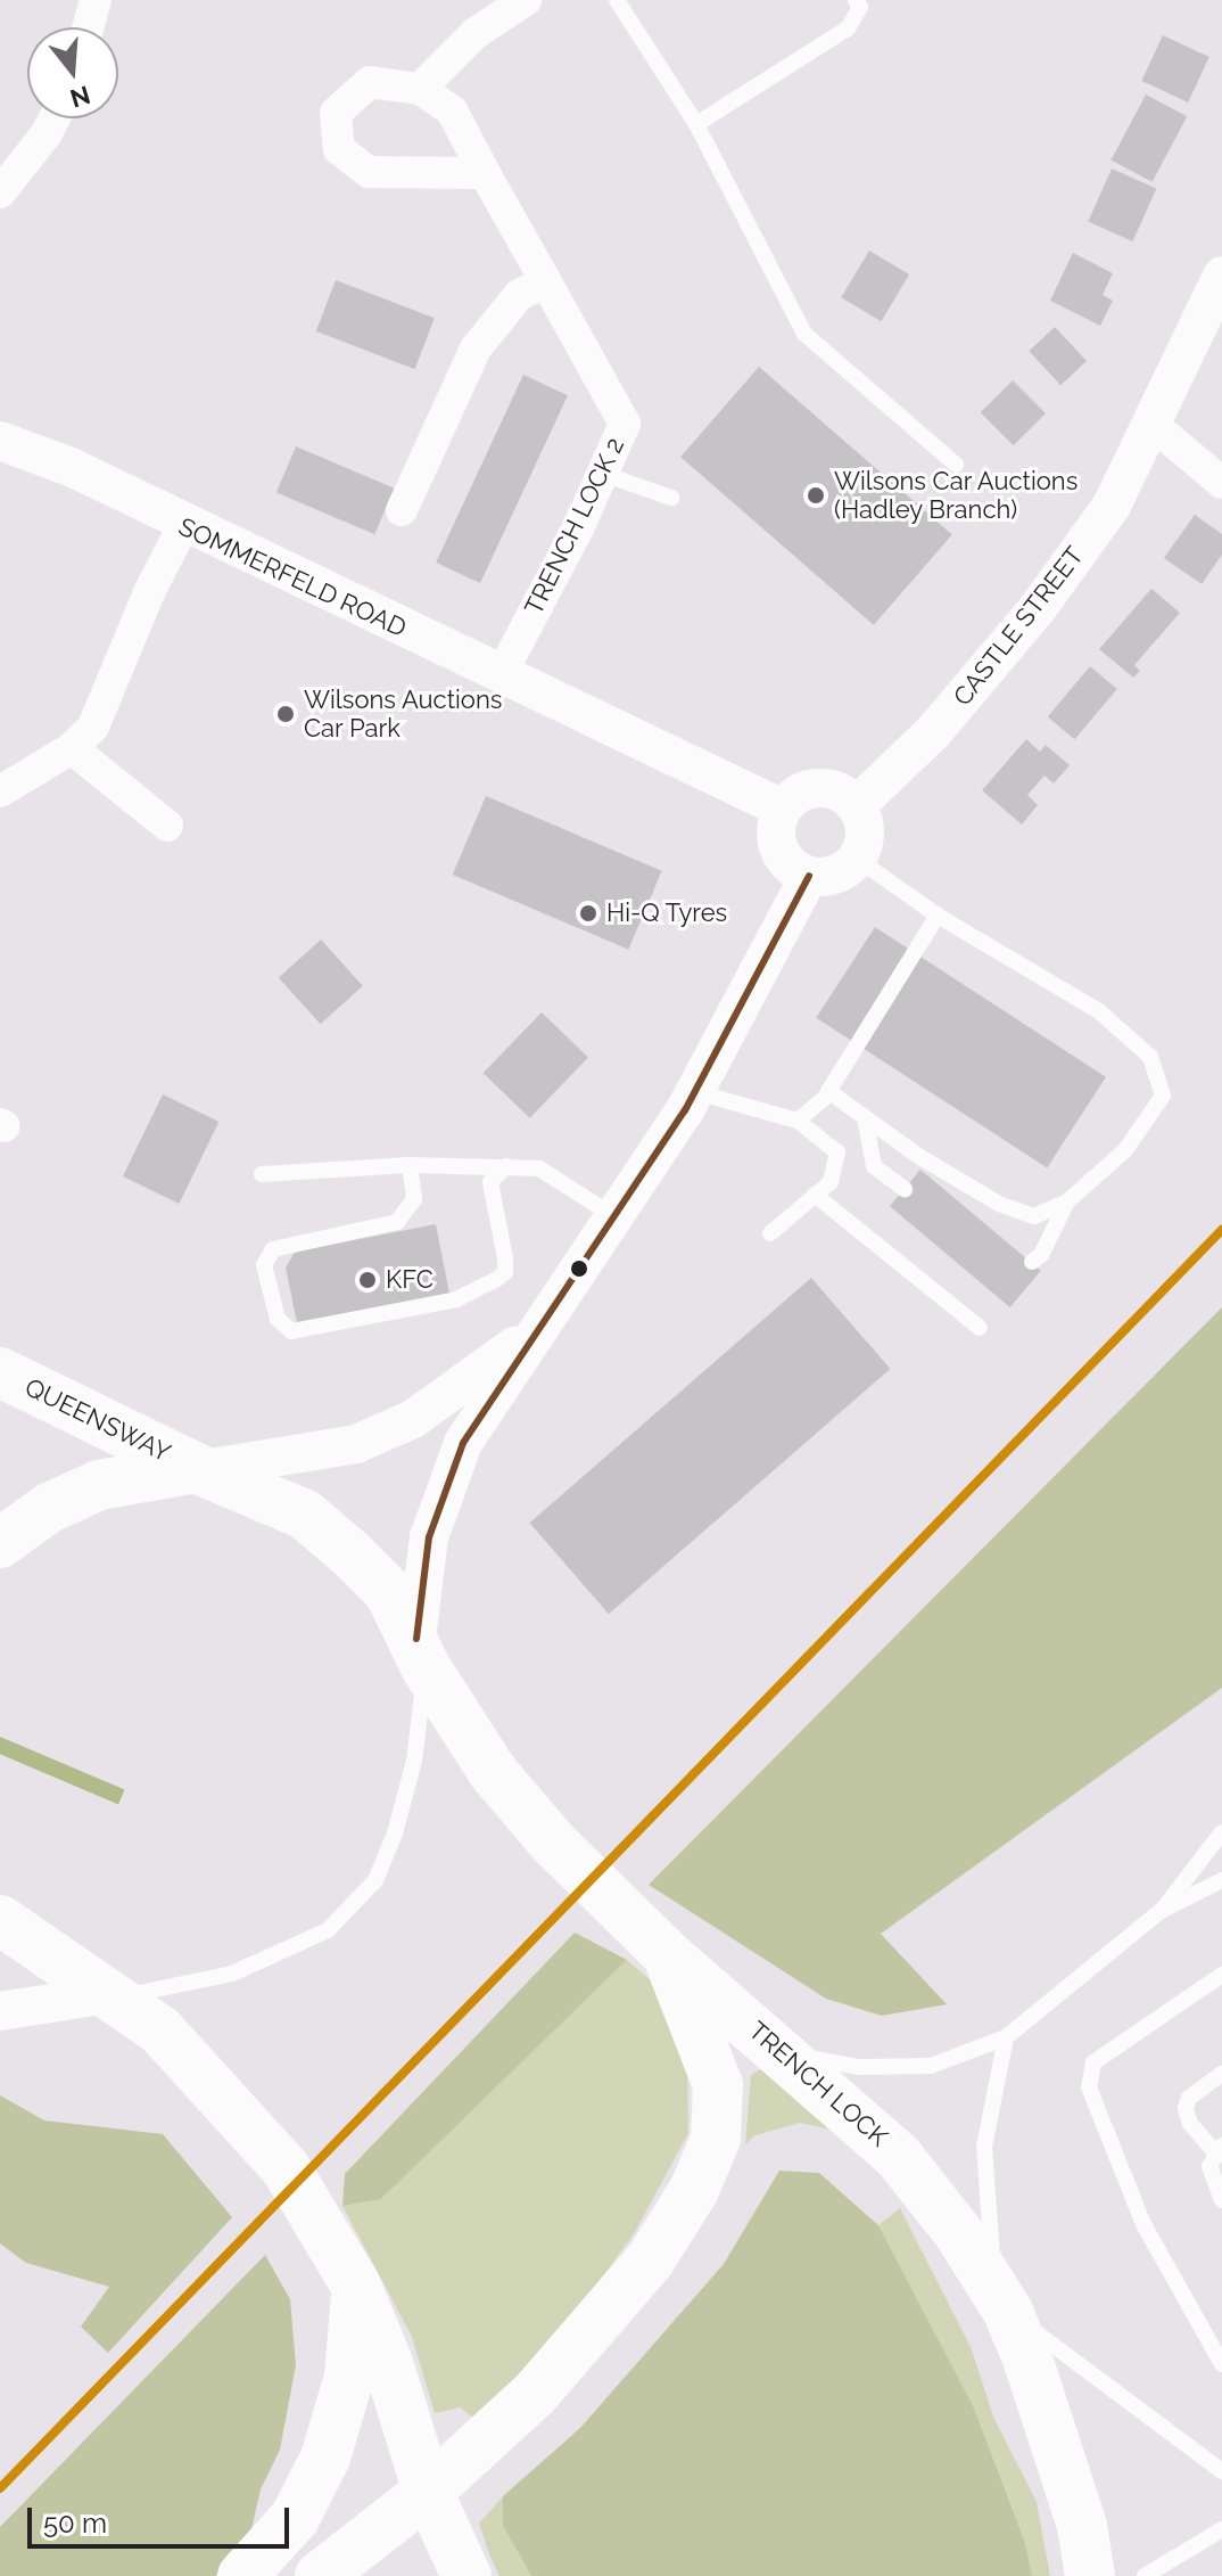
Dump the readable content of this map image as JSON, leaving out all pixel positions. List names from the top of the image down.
{
  "streets": {
    "highway": ["QUEENSWAY", "TRENCH LOCK"],
    "street": ["TRENCH LOCK 2", "SOMMERFELD ROAD", "CASTLE STREET"]
  },
  "crossings": [
    ["TRENCH LOCK 2", "SOMMERFELD ROAD"],
    ["SOMMERFELD ROAD", "CASTLE STREET"],
    ["QUEENSWAY", "TRENCH LOCK"]
  ],
  "places": [
    "Wilsons Car Auctions (Hadley Branch)",
    "Wilsons Auctions Car Park",
    "Hi-Q Tyres",
    "KFC"
  ],
  "scale_bar": "50 m",
  "north": "bottom"
}
